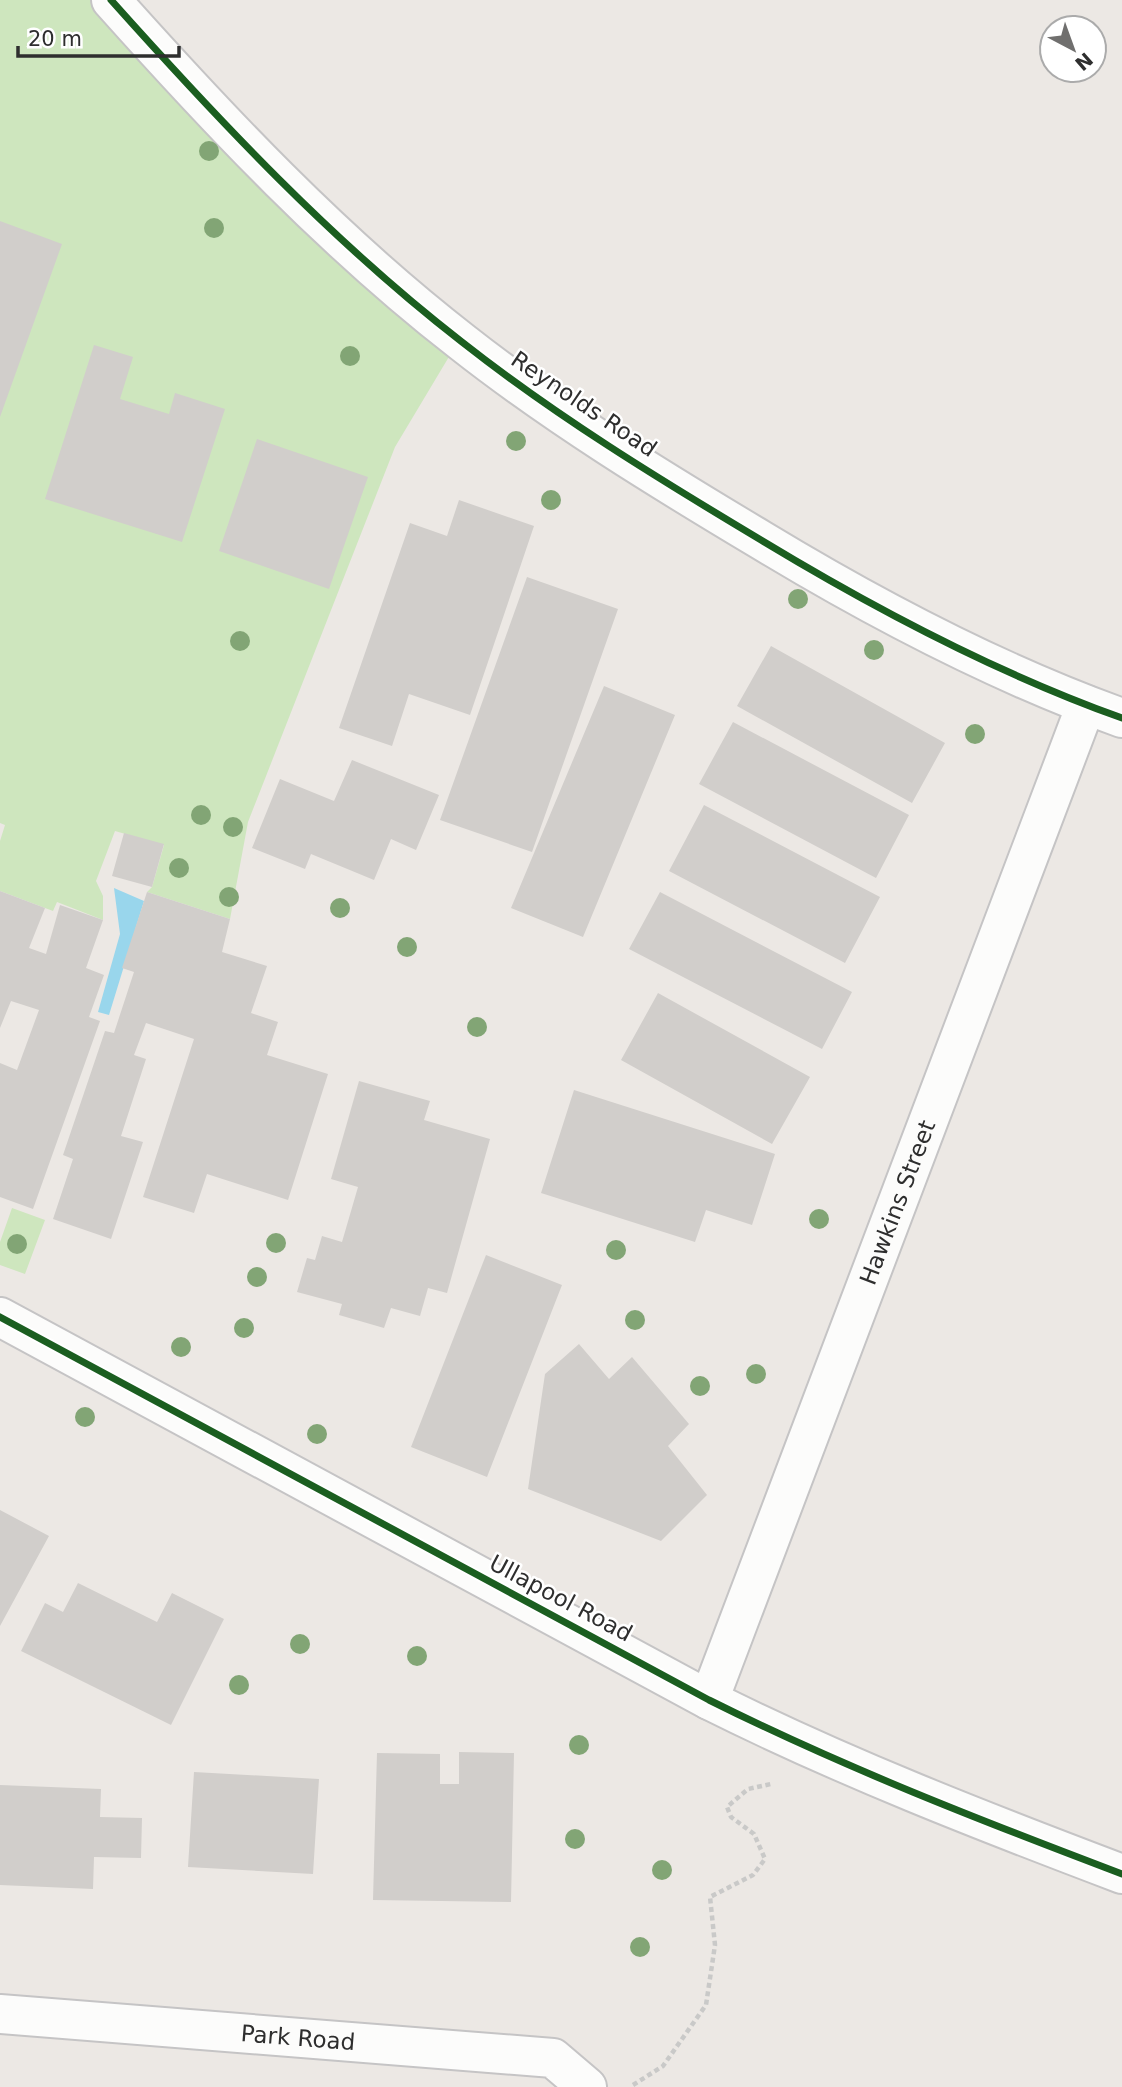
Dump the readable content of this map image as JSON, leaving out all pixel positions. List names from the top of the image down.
{
  "streets": {
    "street": [
      "Reynolds Road",
      "Hawkins Street",
      "Ullapool Road",
      "Park Road"
    ]
  },
  "crossings": [
    ["Reynolds Road", "Hawkins Street"],
    ["Hawkins Street", "Ullapool Road"]
  ],
  "scale_bar": "20 m",
  "north": "bottom right"
}
